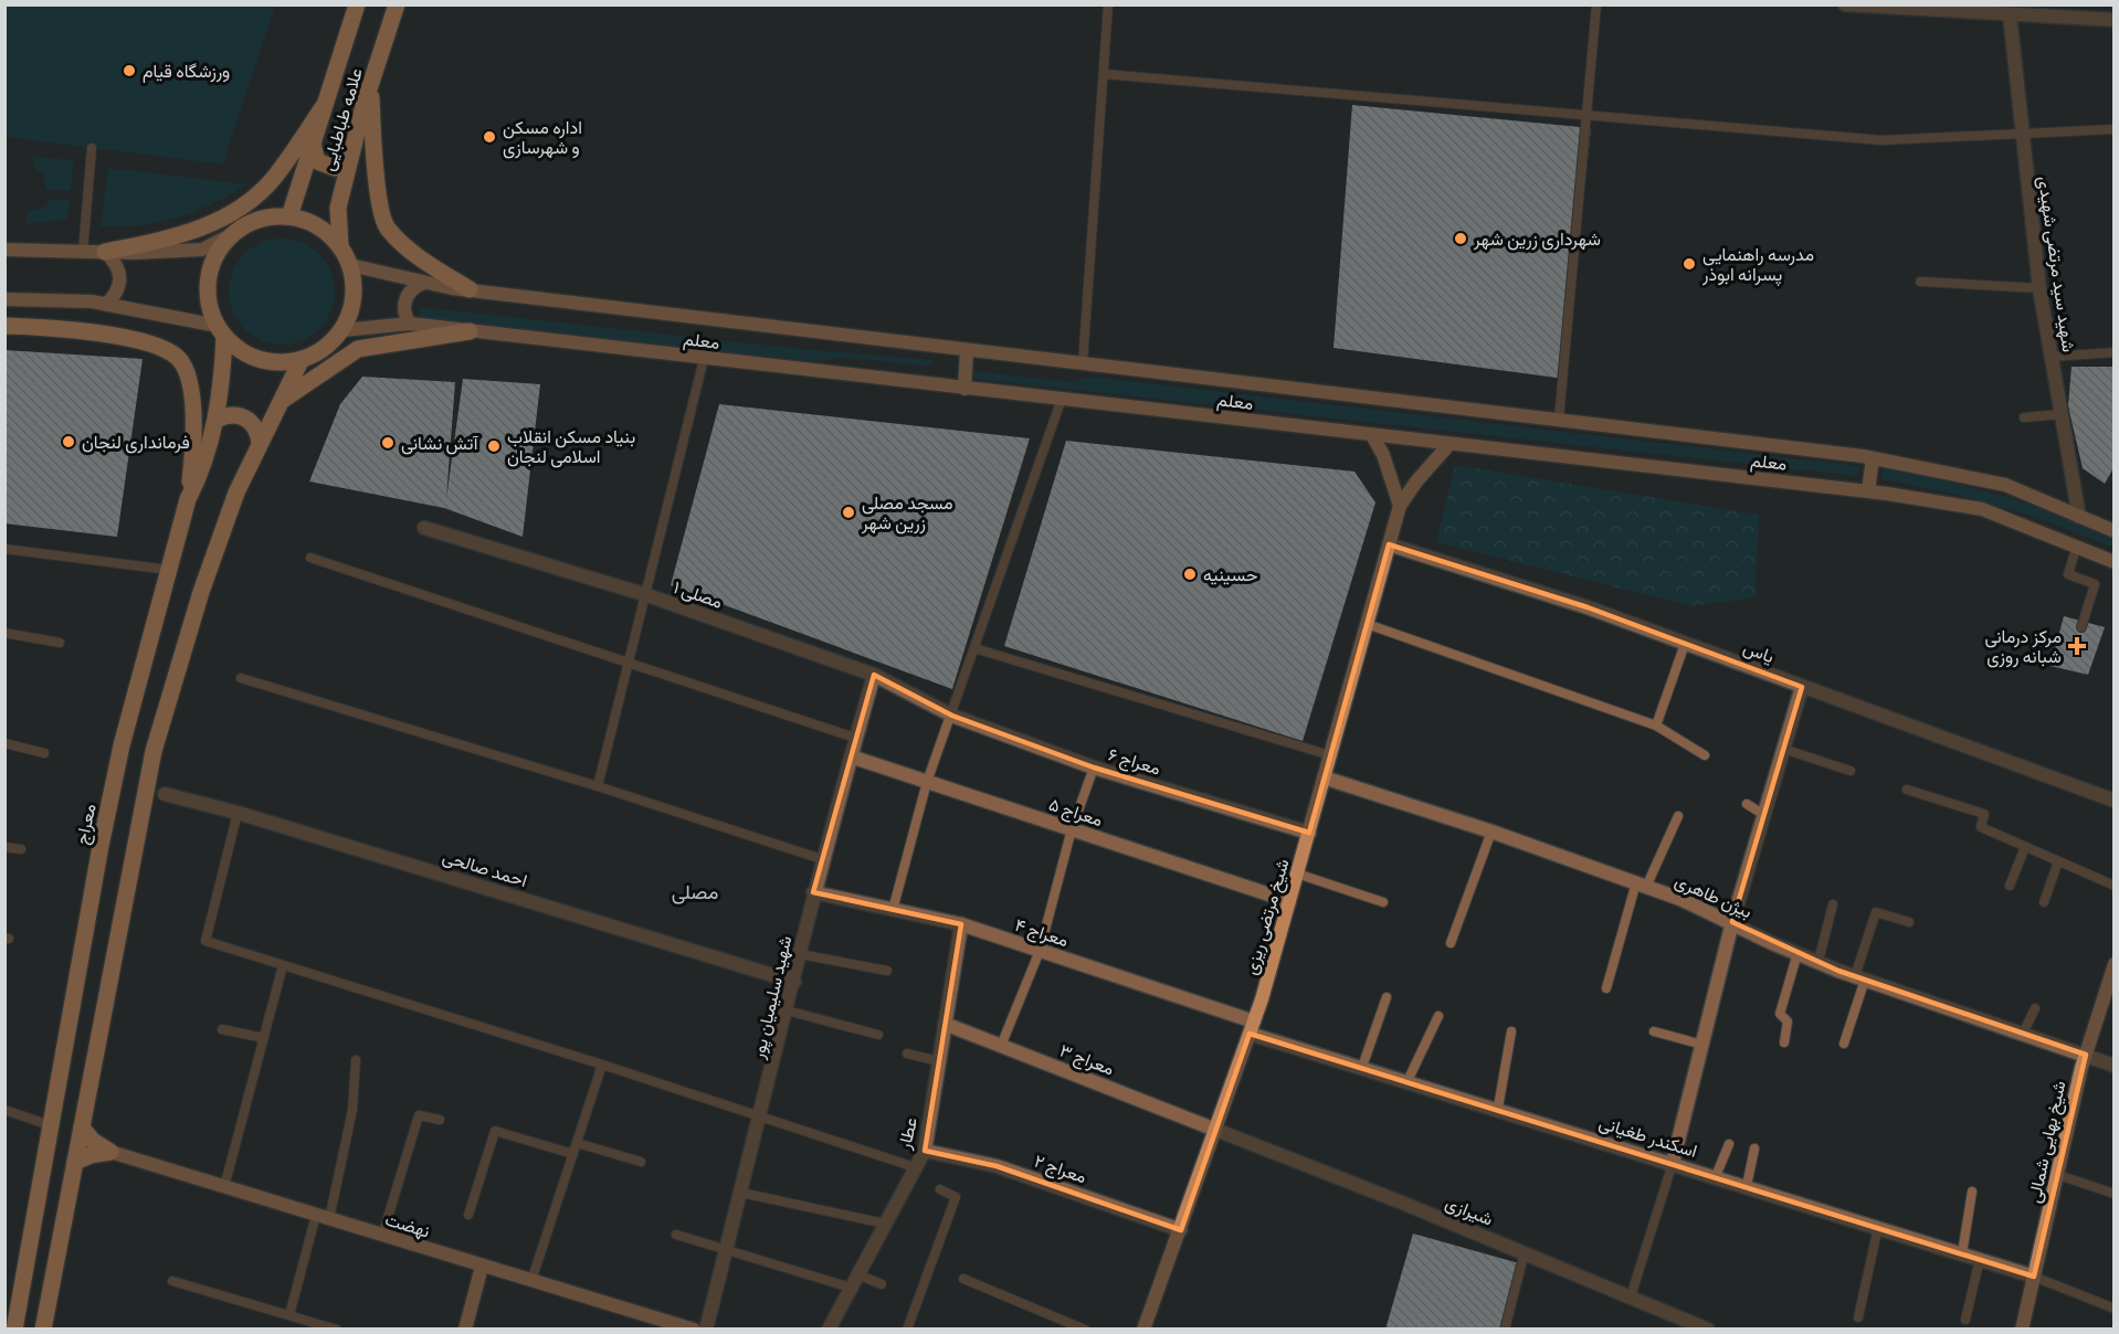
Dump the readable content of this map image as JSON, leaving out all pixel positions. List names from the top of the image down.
{
  "streets": {
    "main road": [
      "علامه طباطبایی",
      "معلم",
      "معراج",
      "شیخ مرتضی ریزی",
      "شیخ بهایی شمالی",
      "نهضت"
    ],
    "street": [
      "شهید سید مرتضی شهیدی",
      "مصلی ۱",
      "یاس",
      "معراج ۶",
      "معراج ۵",
      "احمد صالحی",
      "بیژن طاهری",
      "معراج ۴",
      "شهید سلیمیان پور",
      "معراج ۳",
      "عطار",
      "اسکندر طغیانی",
      "معراج ۲",
      "شیرازی"
    ]
  },
  "crossings": [
    ["علامه طباطبایی", "معلم"],
    ["علامه طباطبایی", "معراج"],
    ["شهید سید مرتضی شهیدی", "معلم"],
    ["معلم", "معراج"],
    ["معلم", "شیخ مرتضی ریزی"],
    ["مصلی ۱", "معراج ۶"],
    ["مصلی ۱", "شهید سلیمیان پور"],
    ["یاس", "شیخ مرتضی ریزی"],
    ["معراج ۶", "شیخ مرتضی ریزی"],
    ["معراج ۵", "شیخ مرتضی ریزی"],
    ["معراج ۵", "شهید سلیمیان پور"],
    ["احمد صالحی", "شهید سلیمیان پور"],
    ["بیژن طاهری", "شیخ مرتضی ریزی"],
    ["بیژن طاهری", "شیخ بهایی شمالی"],
    ["شیخ مرتضی ریزی", "معراج ۴"],
    ["شیخ مرتضی ریزی", "معراج ۳"],
    ["شیخ مرتضی ریزی", "اسکندر طغیانی"],
    ["شیخ مرتضی ریزی", "معراج ۲"],
    ["شیخ مرتضی ریزی", "شیرازی"],
    ["معراج ۴", "شهید سلیمیان پور"],
    ["معراج ۴", "عطار"],
    ["معراج ۴", "اسکندر طغیانی"],
    ["معراج ۳", "عطار"],
    ["معراج ۳", "شیرازی"],
    ["عطار", "معراج ۲"],
    ["اسکندر طغیانی", "شیخ بهایی شمالی"]
  ],
  "districts": ["مصلی"],
  "places": {
    "other": [
      "ورزشگاه قیام",
      "اداره مسکن و شهرسازی",
      "شهرداری زرین شهر",
      "مدرسه راهنمایی پسرانه ابوذر",
      "فرمانداری لنجان",
      "آتش نشانی",
      "بنیاد مسکن انقلاب اسلامی لنجان",
      "مسجد مصلی زرین شهر",
      "حسینیه"
    ],
    "health": ["مرکز درمانی شبانه روزی"]
  }
}
